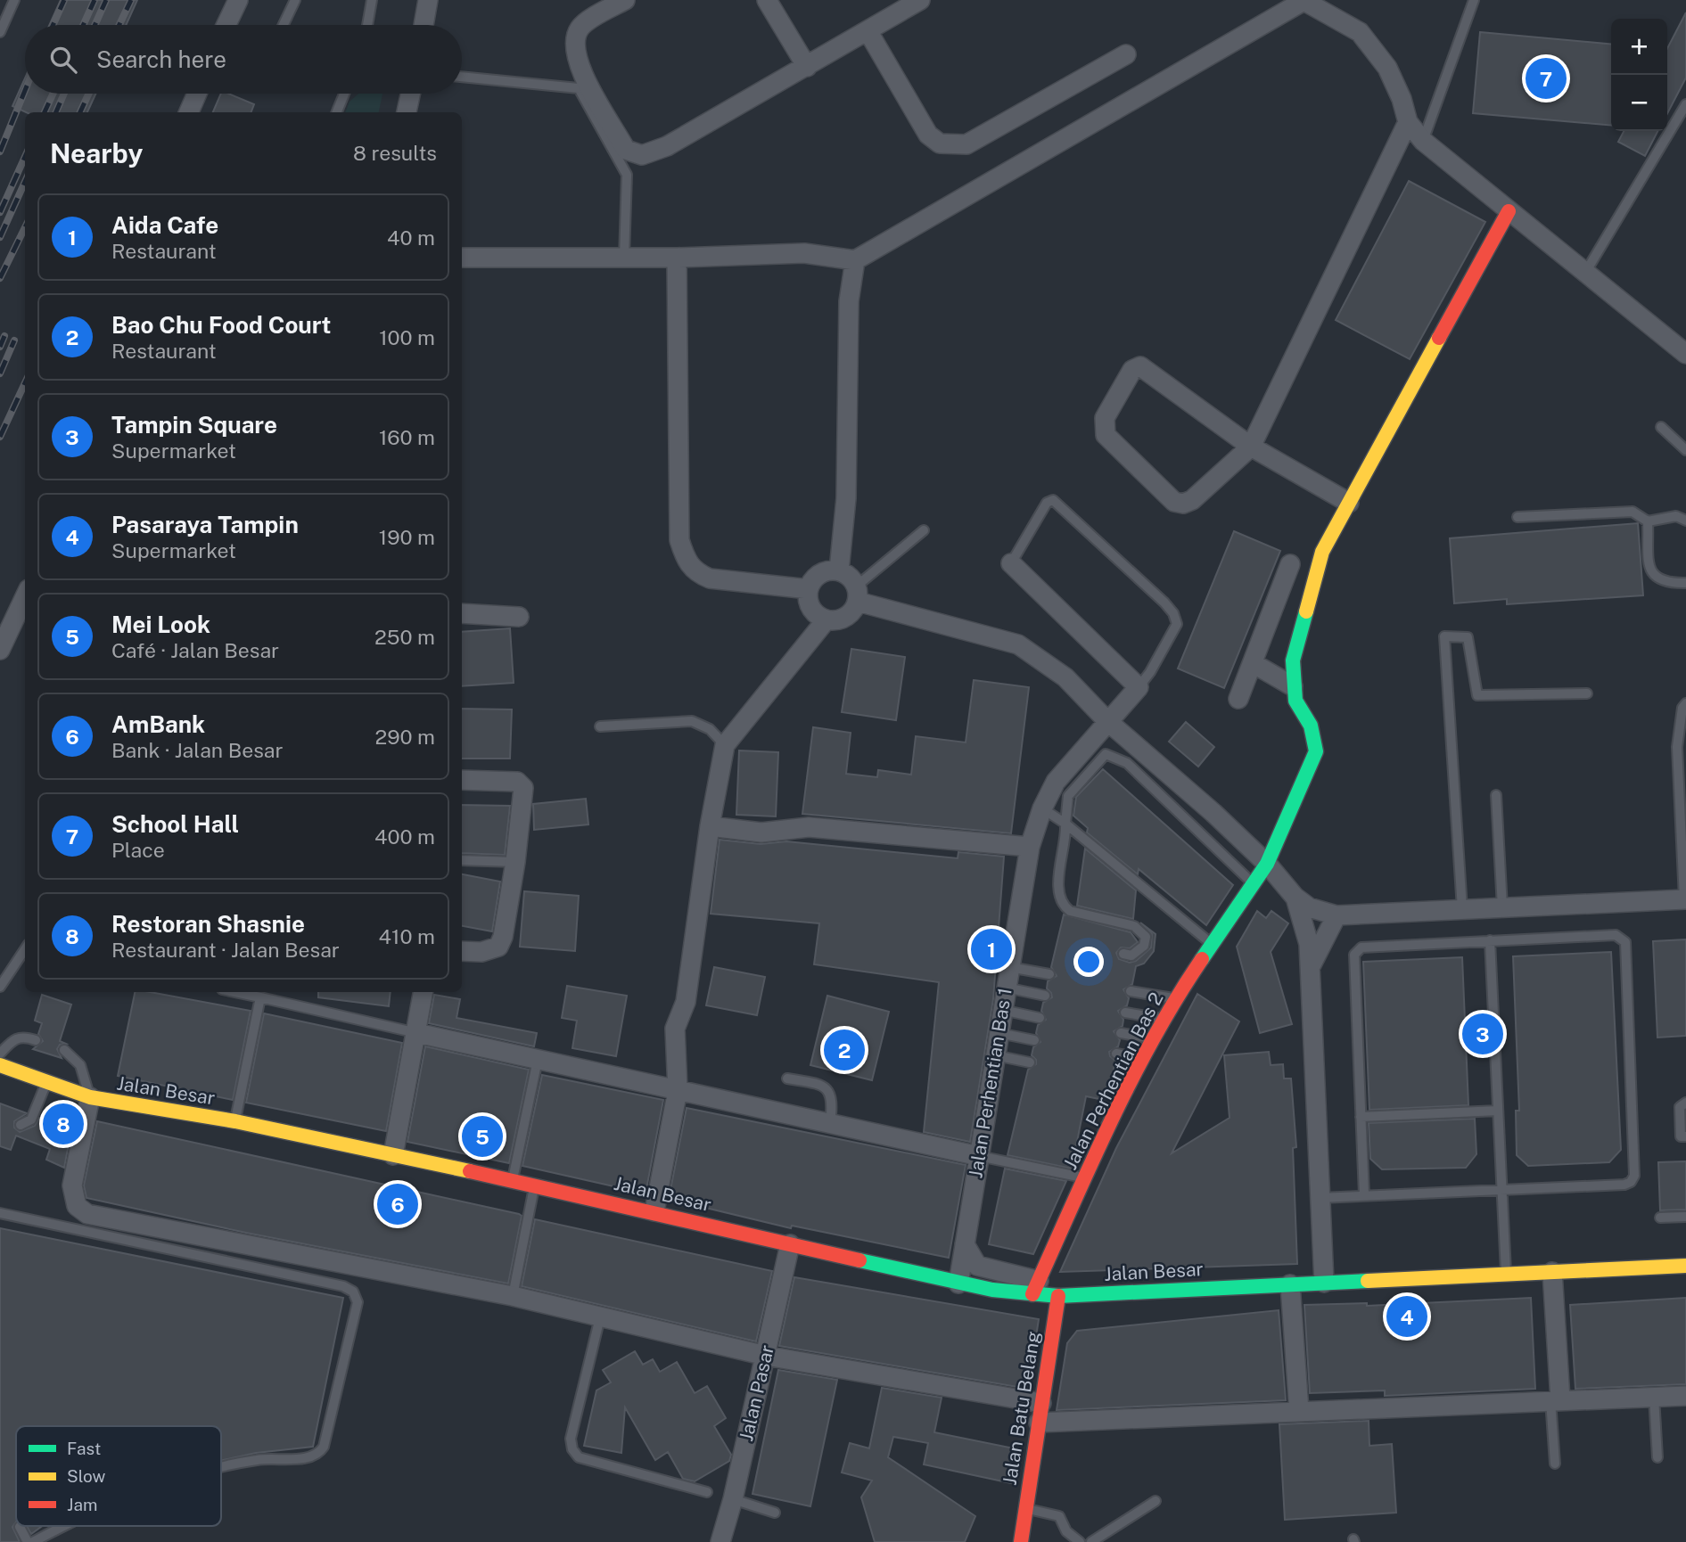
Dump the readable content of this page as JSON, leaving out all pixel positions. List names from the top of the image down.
{
  "streets": {
    "street": [
      "Jalan Perhentian Bas 2",
      "Jalan Perhentian Bas 1",
      "Jalan Besar",
      "Jalan Pasar",
      "Jalan Batu Belang"
    ]
  },
  "crossings": [
    ["Jalan Perhentian Bas 2", "Jalan Besar"],
    ["Jalan Perhentian Bas 1", "Jalan Besar"],
    ["Jalan Besar", "Jalan Pasar"],
    ["Jalan Besar", "Jalan Batu Belang"]
  ],
  "legend": ["Fast", "Slow", "Jam"],
  "page": {
    "map_buttons": ["+", "−"],
    "search": "Search here",
    "pins": [
      "7",
      "1",
      "3",
      "2",
      "8",
      "5",
      "6",
      "4"
    ],
    "heading": ["Nearby", "8 results"],
    "list": [
      {
        "mark": "1",
        "name": "Aida Cafe",
        "note": "Restaurant",
        "value": "40 m"
      },
      {
        "mark": "2",
        "name": "Bao Chu Food Court",
        "note": "Restaurant",
        "value": "100 m"
      },
      {
        "mark": "3",
        "name": "Tampin Square",
        "note": "Supermarket",
        "value": "160 m"
      },
      {
        "mark": "4",
        "name": "Pasaraya Tampin",
        "note": "Supermarket",
        "value": "190 m"
      },
      {
        "mark": "5",
        "name": "Mei Look",
        "note": "Café · Jalan Besar",
        "value": "250 m"
      },
      {
        "mark": "6",
        "name": "AmBank",
        "note": "Bank · Jalan Besar",
        "value": "290 m"
      },
      {
        "mark": "7",
        "name": "School Hall",
        "note": "Place",
        "value": "400 m"
      },
      {
        "mark": "8",
        "name": "Restoran Shasnie",
        "note": "Restaurant · Jalan Besar",
        "value": "410 m"
      }
    ]
  }
}
